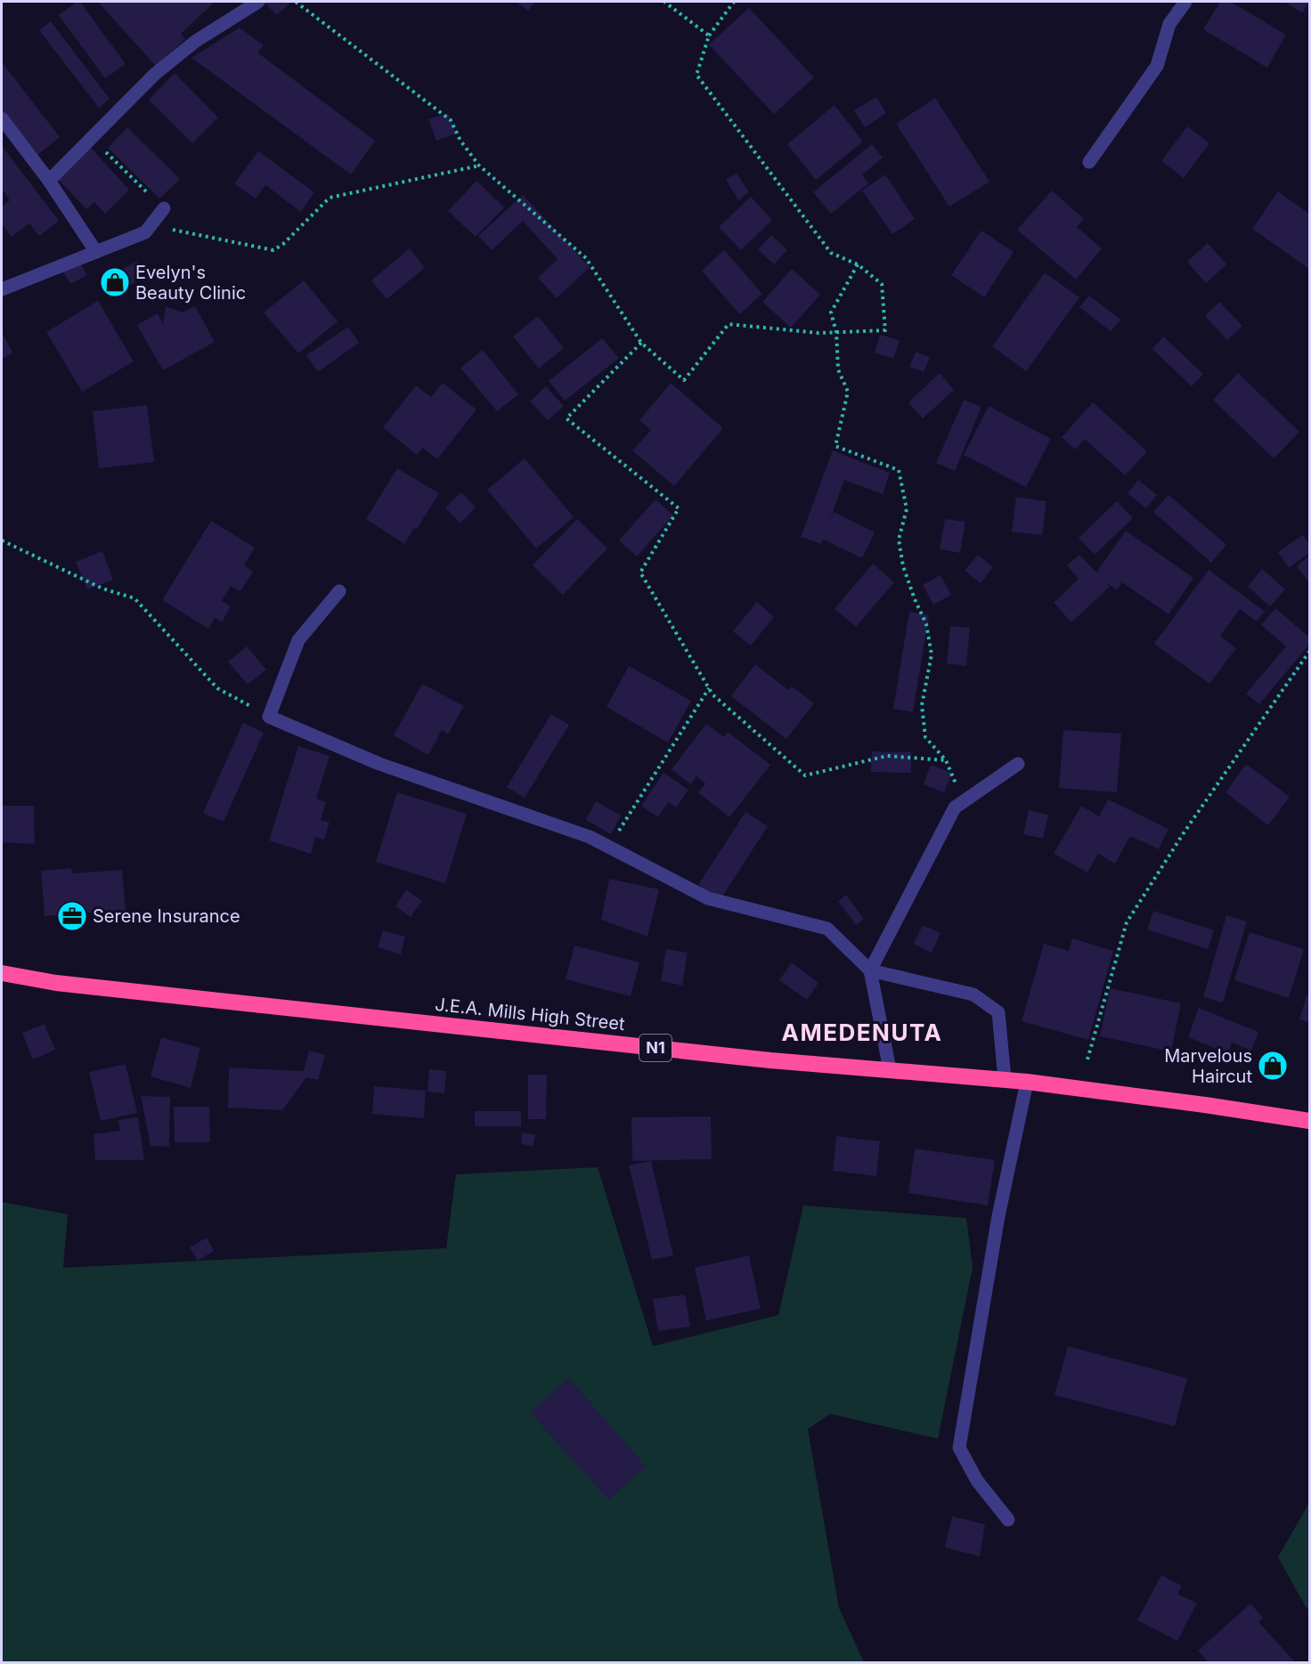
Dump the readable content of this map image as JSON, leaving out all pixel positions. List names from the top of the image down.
{
  "streets": {
    "highway": ["J.E.A. Mills High Street", "N1"]
  },
  "districts": ["AMEDENUTA"],
  "places": {
    "shop": ["Evelyn's Beauty Clinic", "Marvelous Haircut"],
    "office": ["Serene Insurance"]
  }
}
